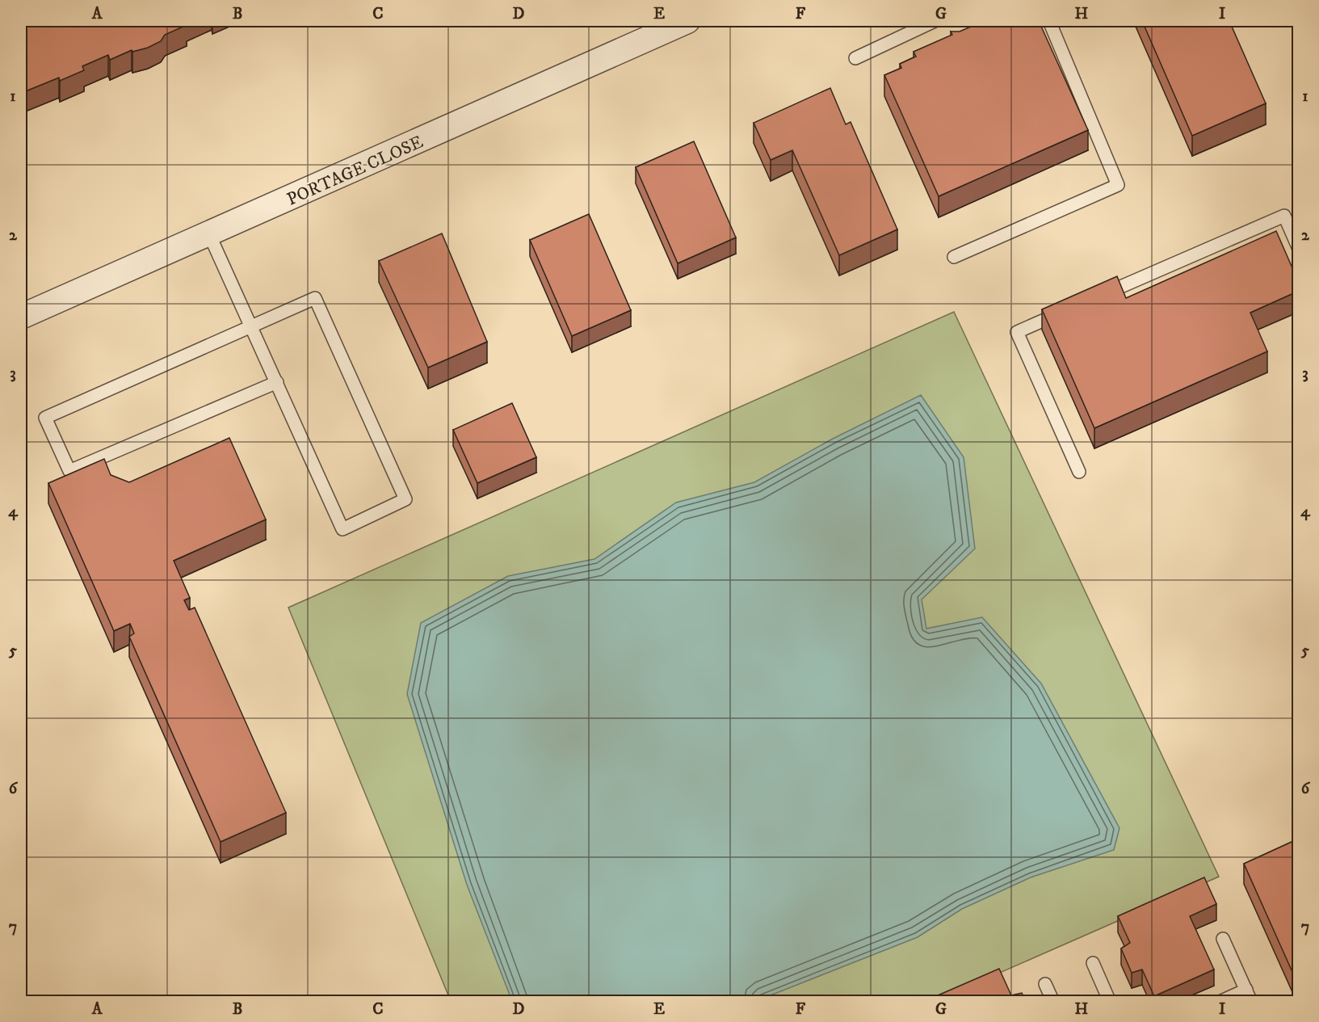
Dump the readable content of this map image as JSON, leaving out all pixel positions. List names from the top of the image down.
{
  "streets": {
    "street": ["PORTAGE CLOSE"]
  },
  "grid": {
    "columns": [
      "A",
      "B",
      "C",
      "D",
      "E",
      "F",
      "G",
      "H",
      "I"
    ],
    "rows": [
      "1",
      "2",
      "3",
      "4",
      "5",
      "6",
      "7"
    ]
  }
}
